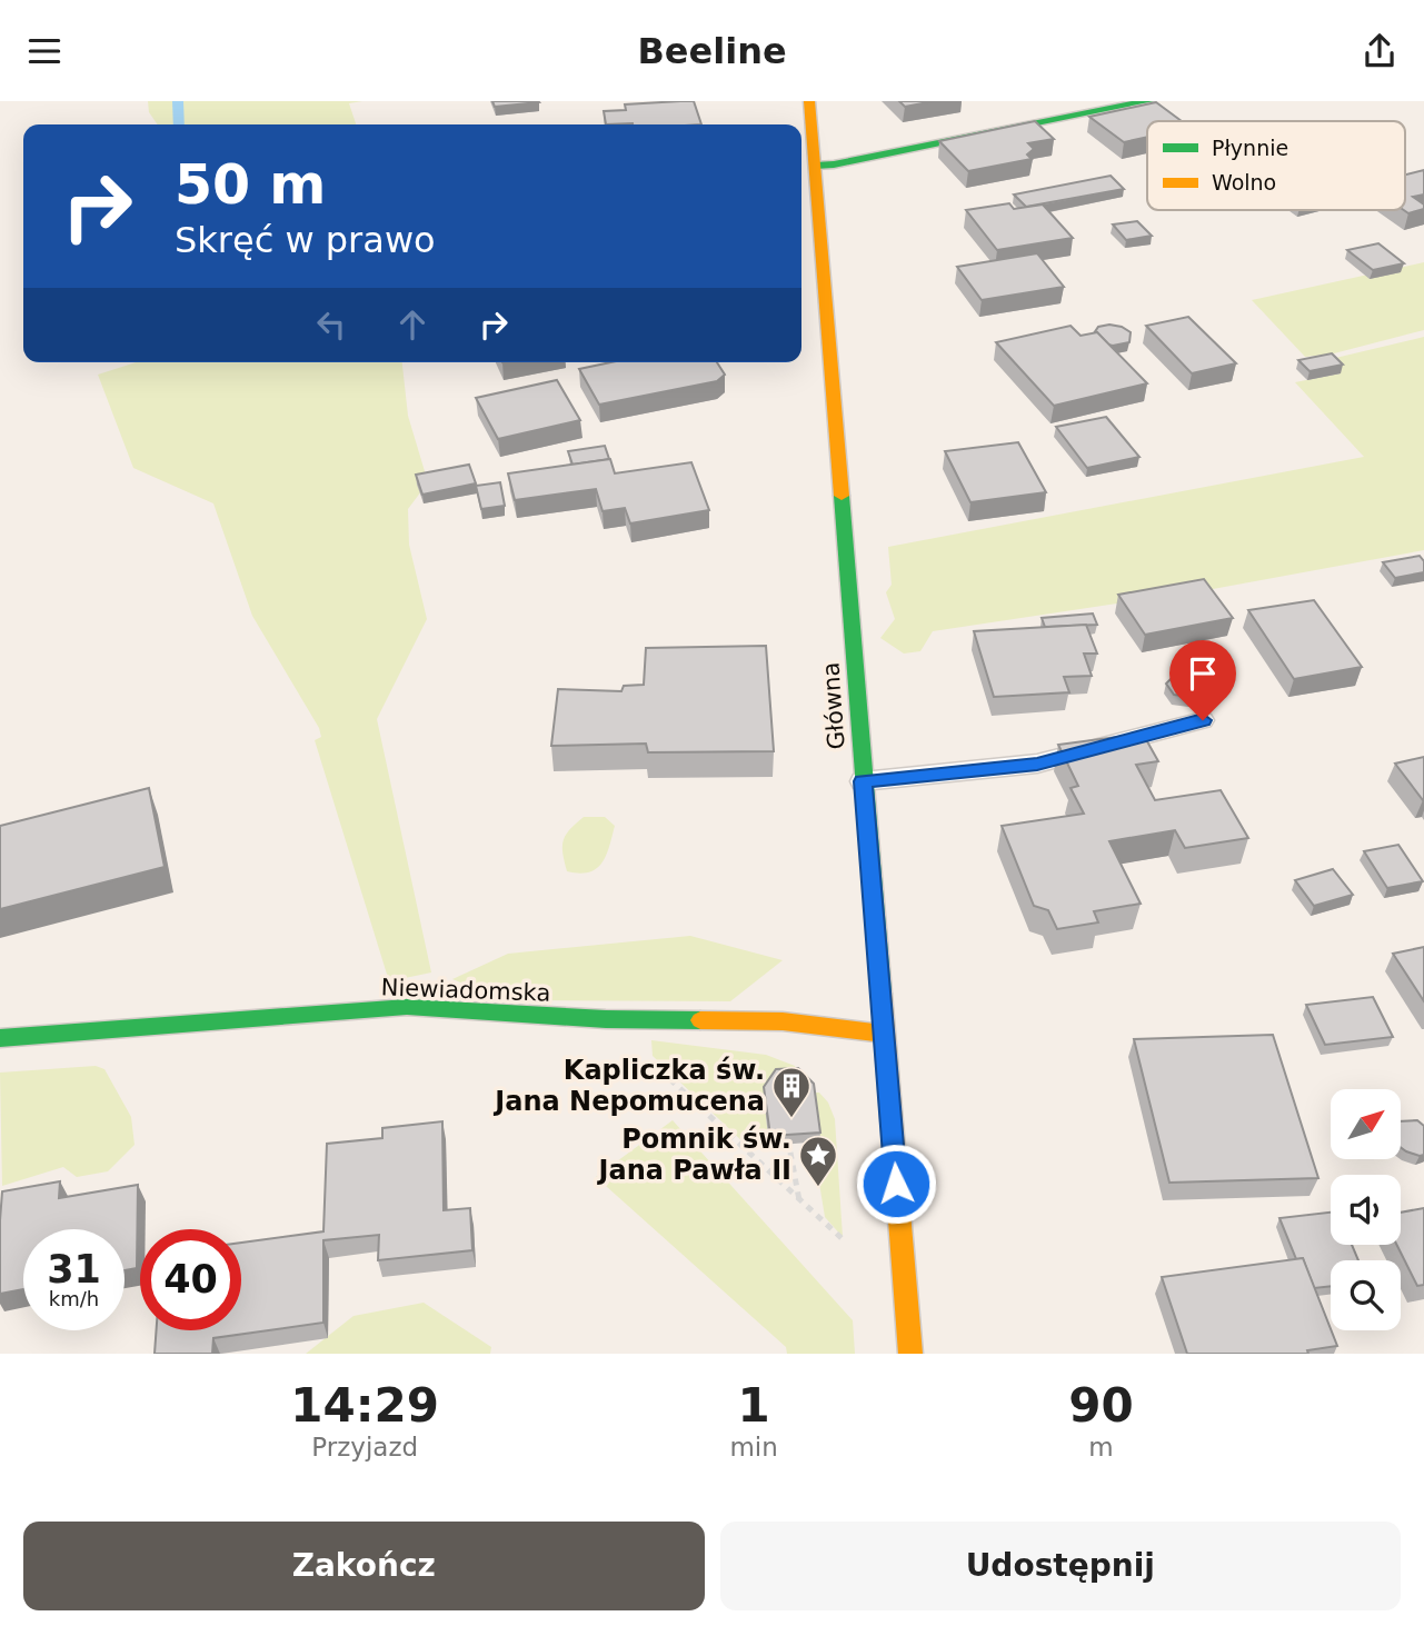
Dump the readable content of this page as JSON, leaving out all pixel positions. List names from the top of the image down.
{
  "streets": {
    "street": ["Główna", "Niewiadomska"]
  },
  "crossings": [
    ["Główna", "Niewiadomska"]
  ],
  "places": {
    "building": ["Kapliczka św. Jana Nepomucena"],
    "place": ["Pomnik św. Jana Pawła II"]
  },
  "legend": ["Płynnie", "Wolno"],
  "north": "top right",
  "page": {
    "header": "Beeline",
    "turn": ["50 m", "Skręć w prawo"],
    "speed": "31 km/h",
    "limit": "40",
    "eta": [
      "14:29",
      "Przyjazd",
      "1",
      "min",
      "90",
      "m"
    ],
    "buttons": ["Zakończ", "Udostępnij"]
  }
}
